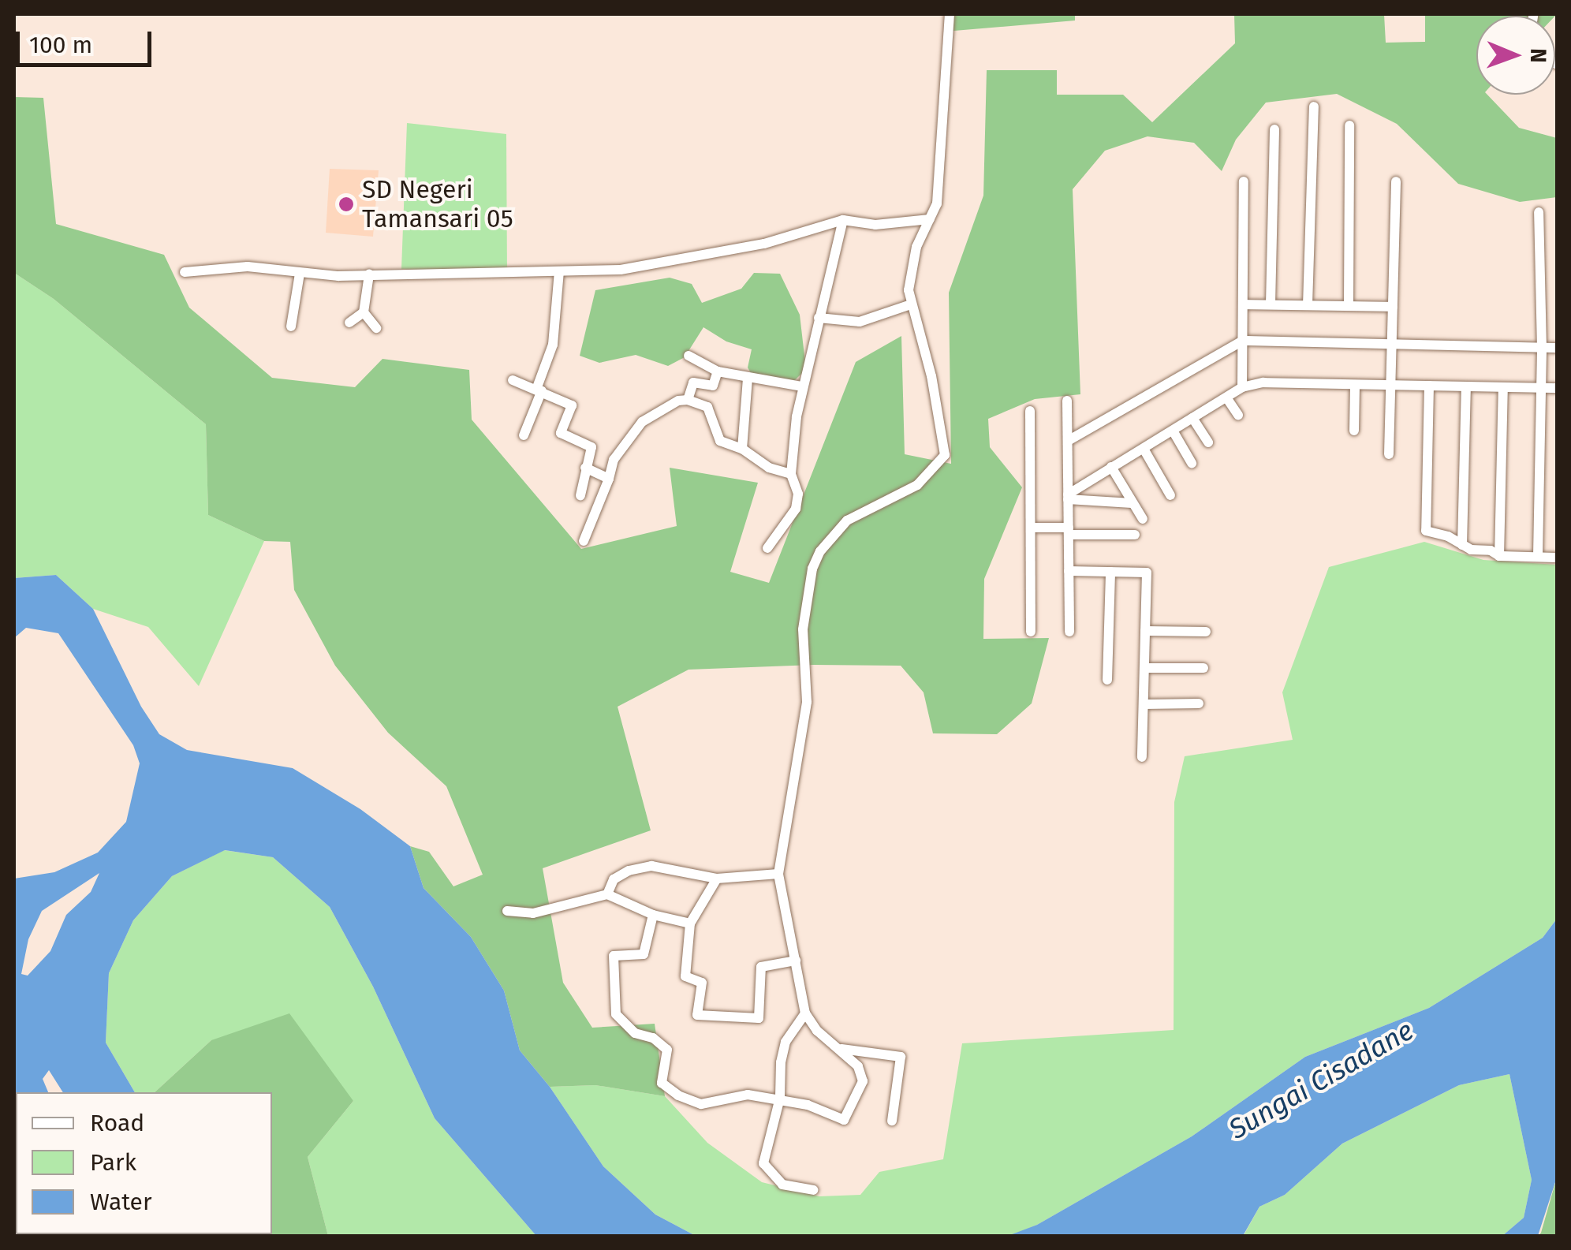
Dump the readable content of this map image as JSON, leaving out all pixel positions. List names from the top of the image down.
{
  "water": ["Sungai Cisadane"],
  "places": ["SD Negeri Tamansari 05"],
  "legend": ["Road", "Park", "Water"],
  "scale_bar": "100 m",
  "north": "right"
}
